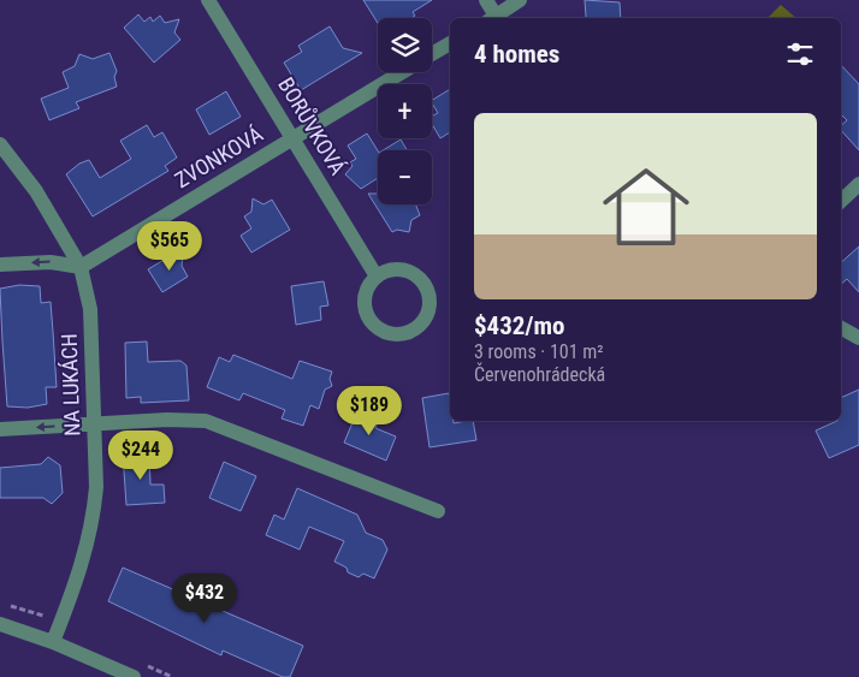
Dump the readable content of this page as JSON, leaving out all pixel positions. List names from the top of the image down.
{
  "streets": {
    "street": ["BORŮVKOVÁ", "ZVONKOVÁ", "NA LUKÁCH"]
  },
  "crossings": [
    ["BORŮVKOVÁ", "ZVONKOVÁ"],
    ["ZVONKOVÁ", "NA LUKÁCH"]
  ],
  "page": {
    "map_buttons": ["+", "−"],
    "heading": "4 homes",
    "list": [
      {
        "name": "$432/mo",
        "note": "3 rooms · 101 m² · Červenohrádecká"
      }
    ],
    "price": [
      "$565",
      "$189",
      "$244",
      "$432"
    ]
  }
}
